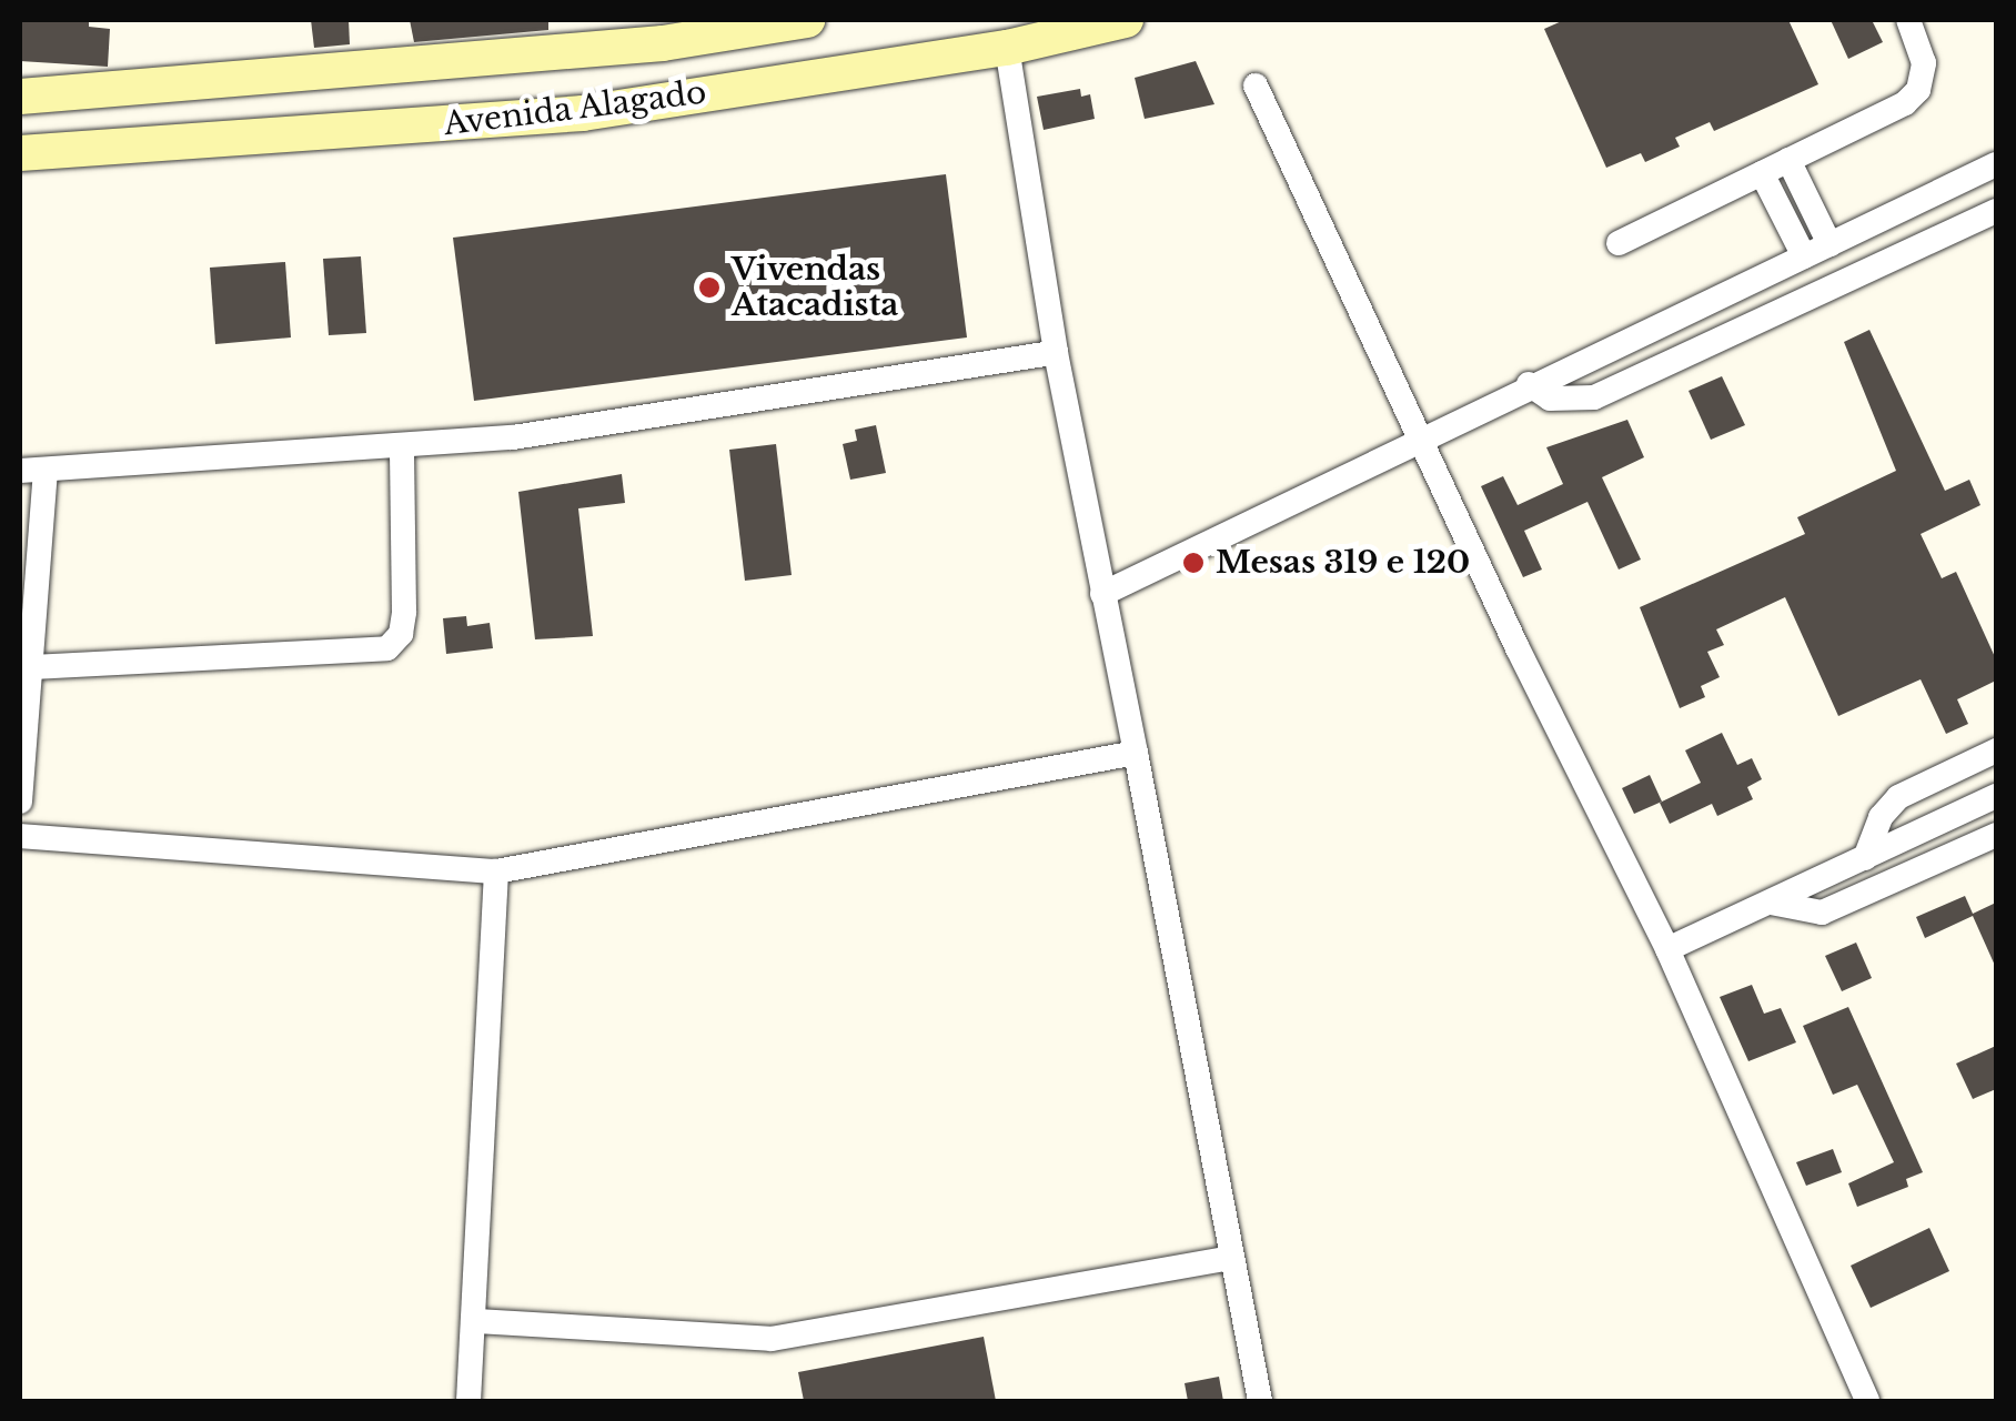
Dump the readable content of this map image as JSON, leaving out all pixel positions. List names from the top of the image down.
{
  "streets": {
    "main road": ["Avenida Alagado"]
  },
  "places": ["Vivendas Atacadista", "Mesas 319 e 120"]
}
